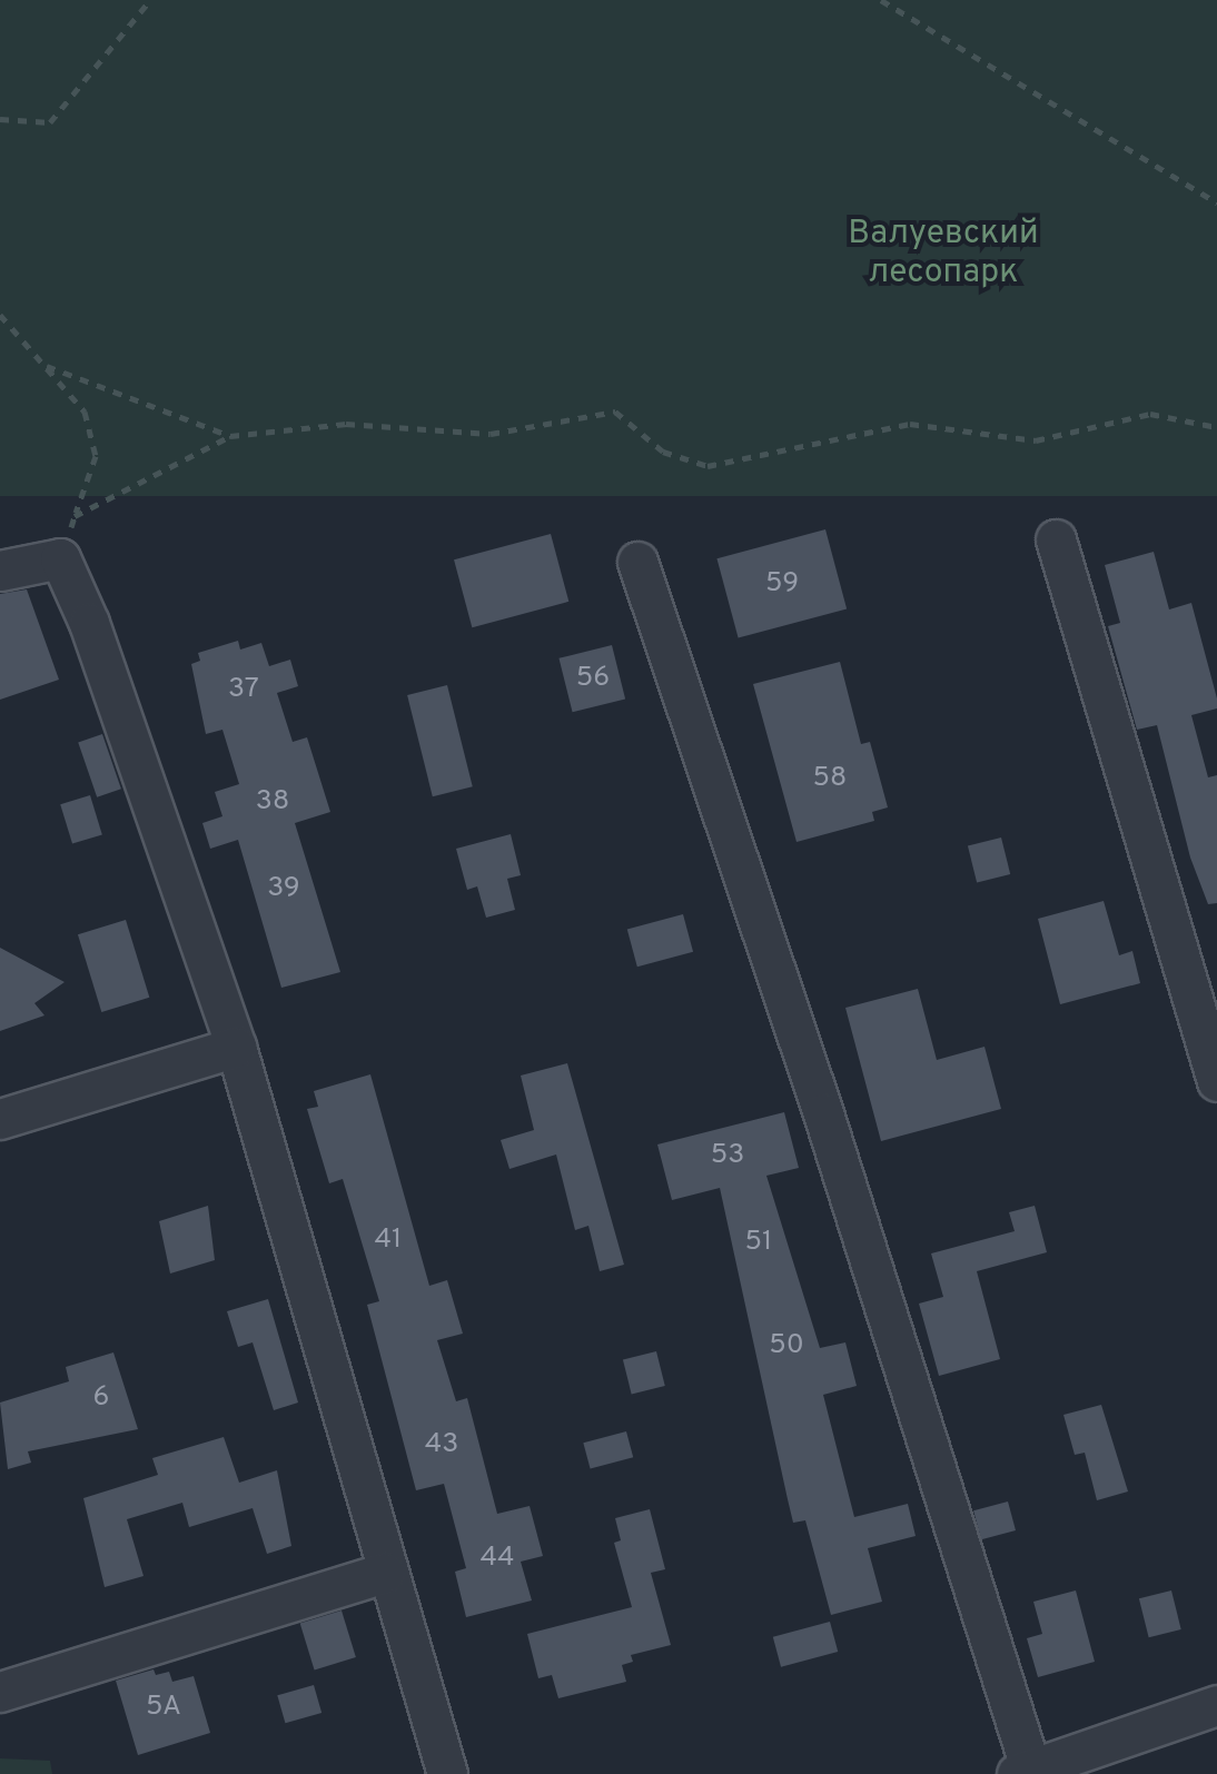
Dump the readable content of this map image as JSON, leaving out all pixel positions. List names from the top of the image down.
{
  "parks": ["Валуевский лесопарк"],
  "house_numbers": [
    "59",
    "56",
    "37",
    "58",
    "38",
    "39",
    "53",
    "41",
    "51",
    "50",
    "6",
    "43",
    "44",
    "5А"
  ]
}
